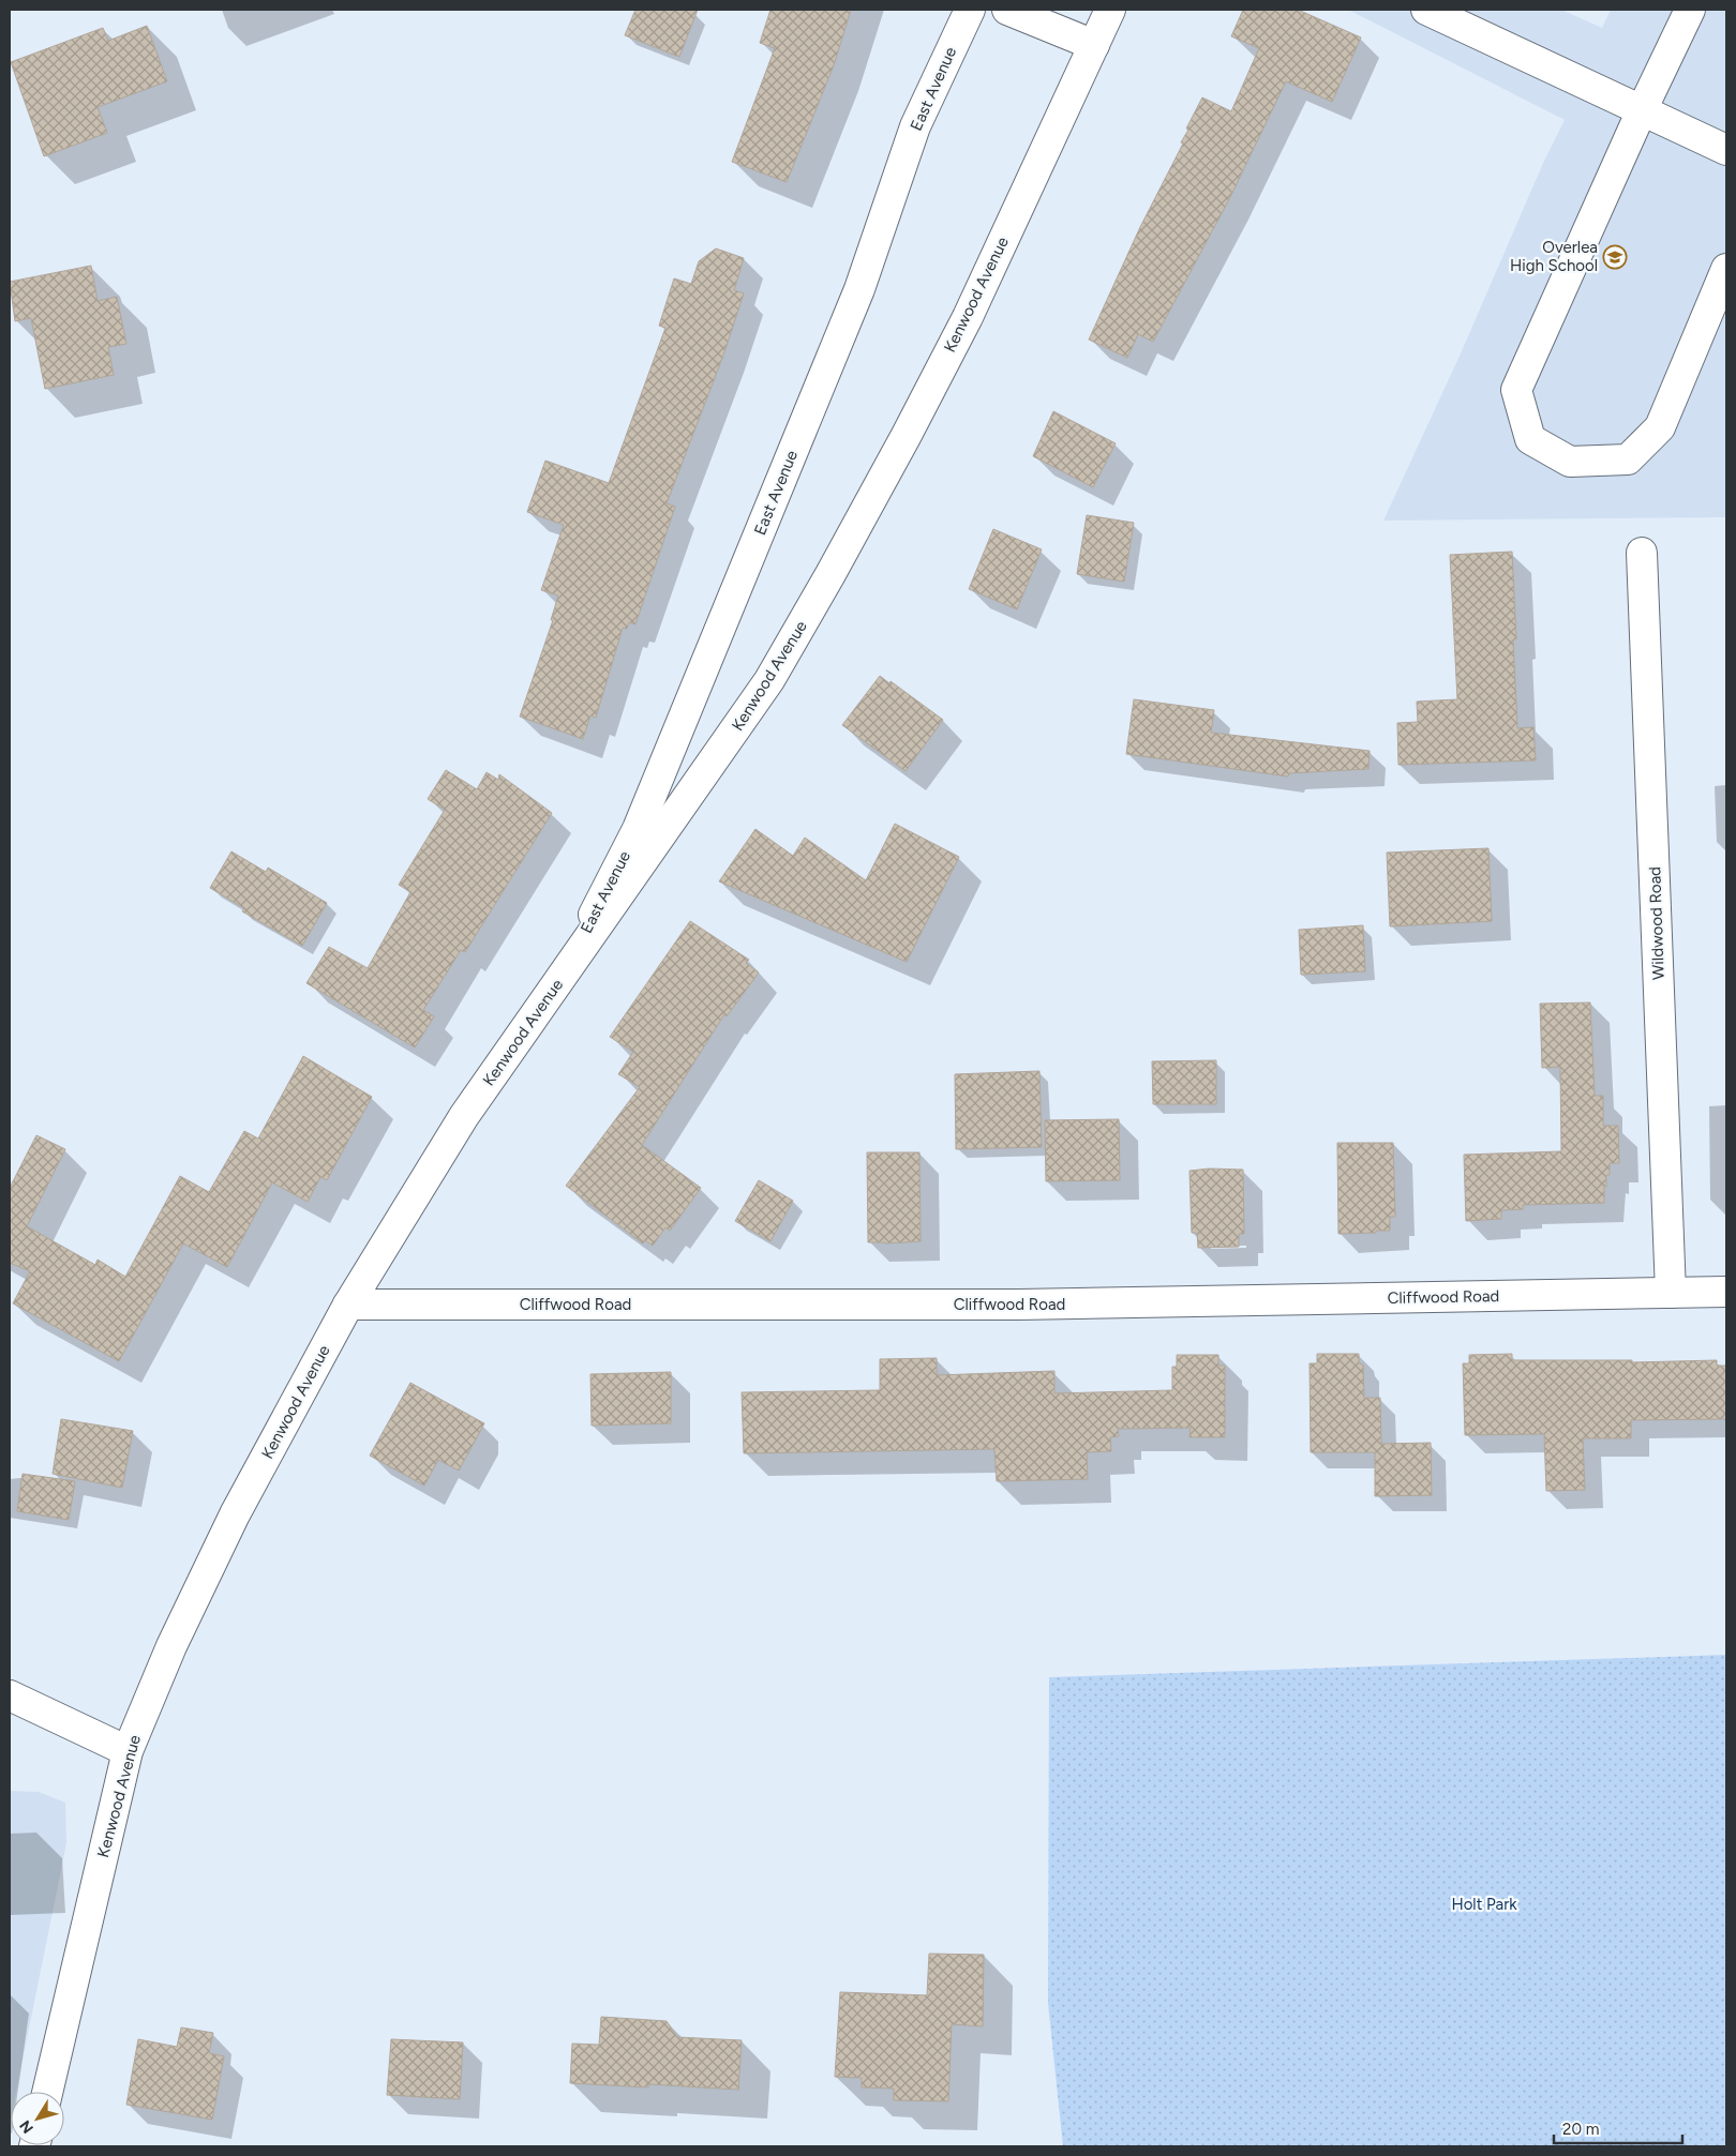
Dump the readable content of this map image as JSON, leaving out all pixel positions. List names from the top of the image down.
{
  "streets": {
    "street": [
      "East Avenue",
      "Kenwood Avenue",
      "Wildwood Road",
      "Cliffwood Road"
    ]
  },
  "crossings": [
    ["East Avenue", "Kenwood Avenue"],
    ["Kenwood Avenue", "Cliffwood Road"],
    ["Wildwood Road", "Cliffwood Road"]
  ],
  "parks": ["Holt Park"],
  "places": {
    "school or university": ["Overlea High School"]
  },
  "scale_bar": "20 m",
  "north": "bottom left"
}
